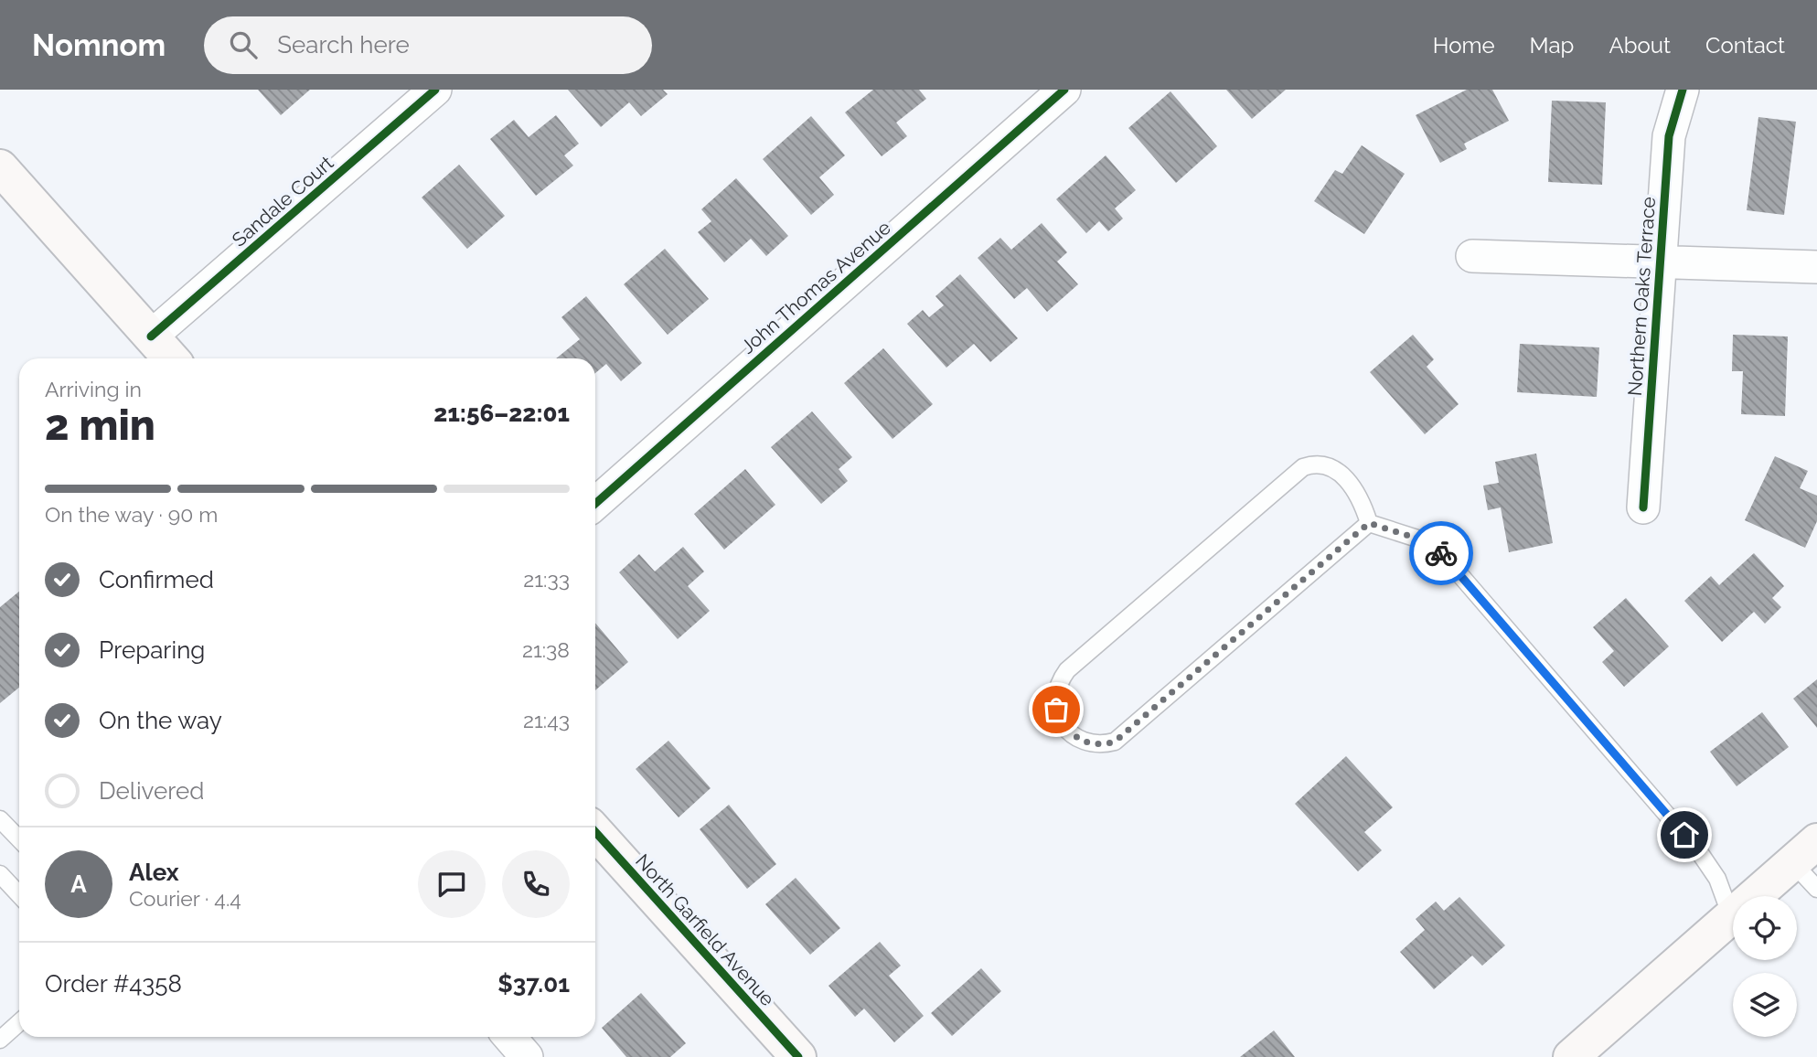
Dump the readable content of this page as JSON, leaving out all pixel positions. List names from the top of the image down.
{
  "streets": {
    "street": [
      "Sandale Court",
      "John Thomas Avenue",
      "Northern Oaks Terrace",
      "North Garfield Avenue"
    ]
  },
  "page": {
    "header": "Nomnom",
    "search": "Search here",
    "nav": [
      "Home",
      "Map",
      "About",
      "Contact"
    ],
    "heading": ["2 min", "Arriving in", "21:56–22:01"],
    "panel": [
      "Alex",
      "Courier · 4.4",
      "Order #4358",
      "$37.01"
    ],
    "bar": "On the way · 90 m",
    "list": [
      ["Confirmed", "21:33"],
      ["Preparing", "21:38"],
      ["On the way", "21:43"],
      "Delivered"
    ],
    "round": "A"
  }
}
